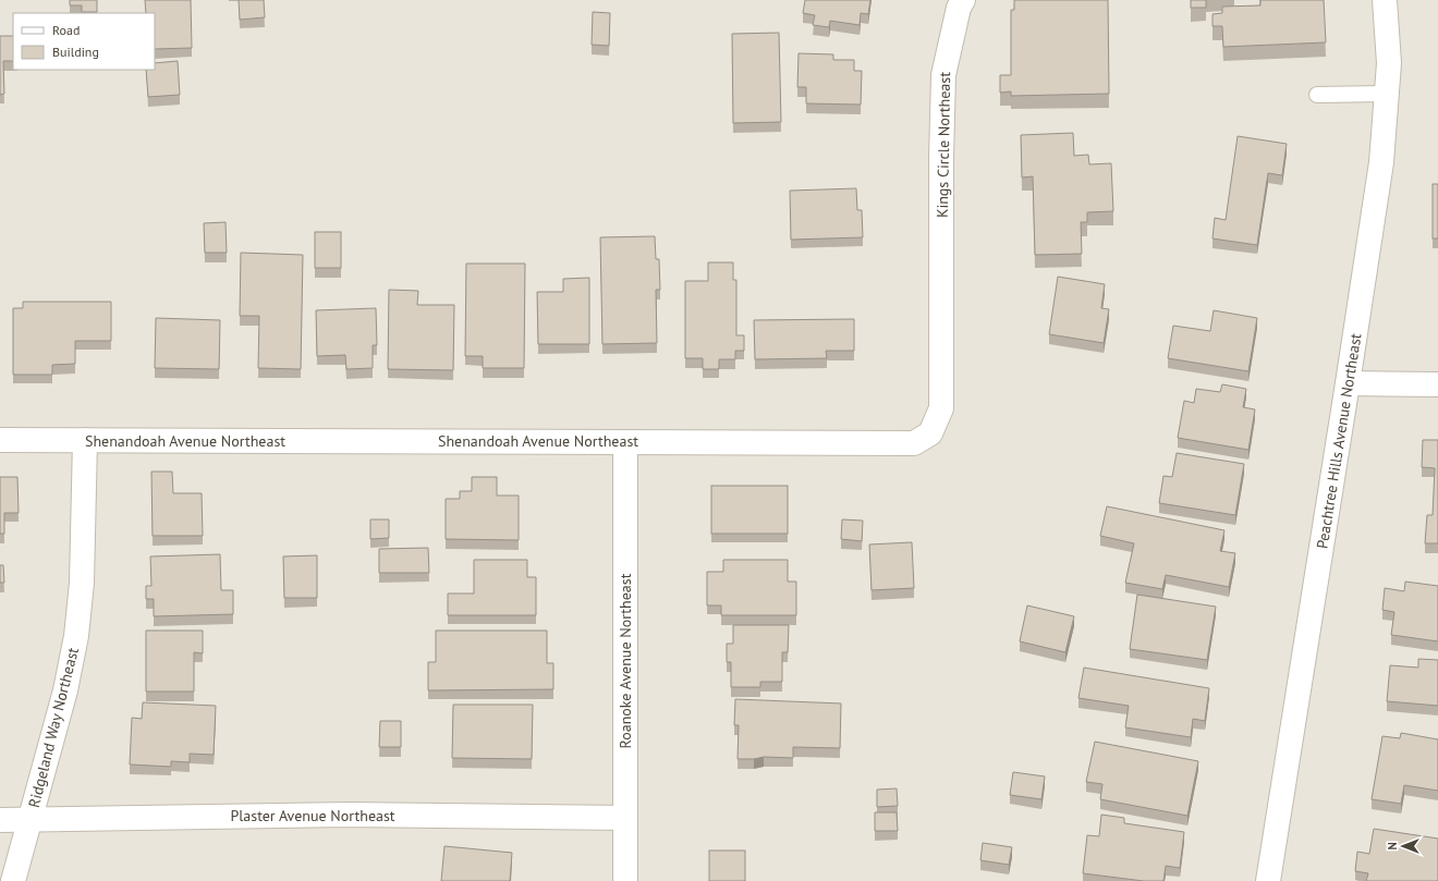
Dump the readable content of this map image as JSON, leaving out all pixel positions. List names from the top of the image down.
{
  "streets": {
    "street": [
      "Kings Circle Northeast",
      "Shenandoah Avenue Northeast",
      "Peachtree Hills Avenue Northeast",
      "Roanoke Avenue Northeast",
      "Ridgeland Way Northeast",
      "Plaster Avenue Northeast"
    ]
  },
  "crossings": [
    ["Kings Circle Northeast", "Shenandoah Avenue Northeast"],
    ["Shenandoah Avenue Northeast", "Roanoke Avenue Northeast"],
    ["Shenandoah Avenue Northeast", "Ridgeland Way Northeast"],
    ["Roanoke Avenue Northeast", "Plaster Avenue Northeast"],
    ["Ridgeland Way Northeast", "Plaster Avenue Northeast"]
  ],
  "legend": ["Road", "Building"],
  "north": "left"
}
